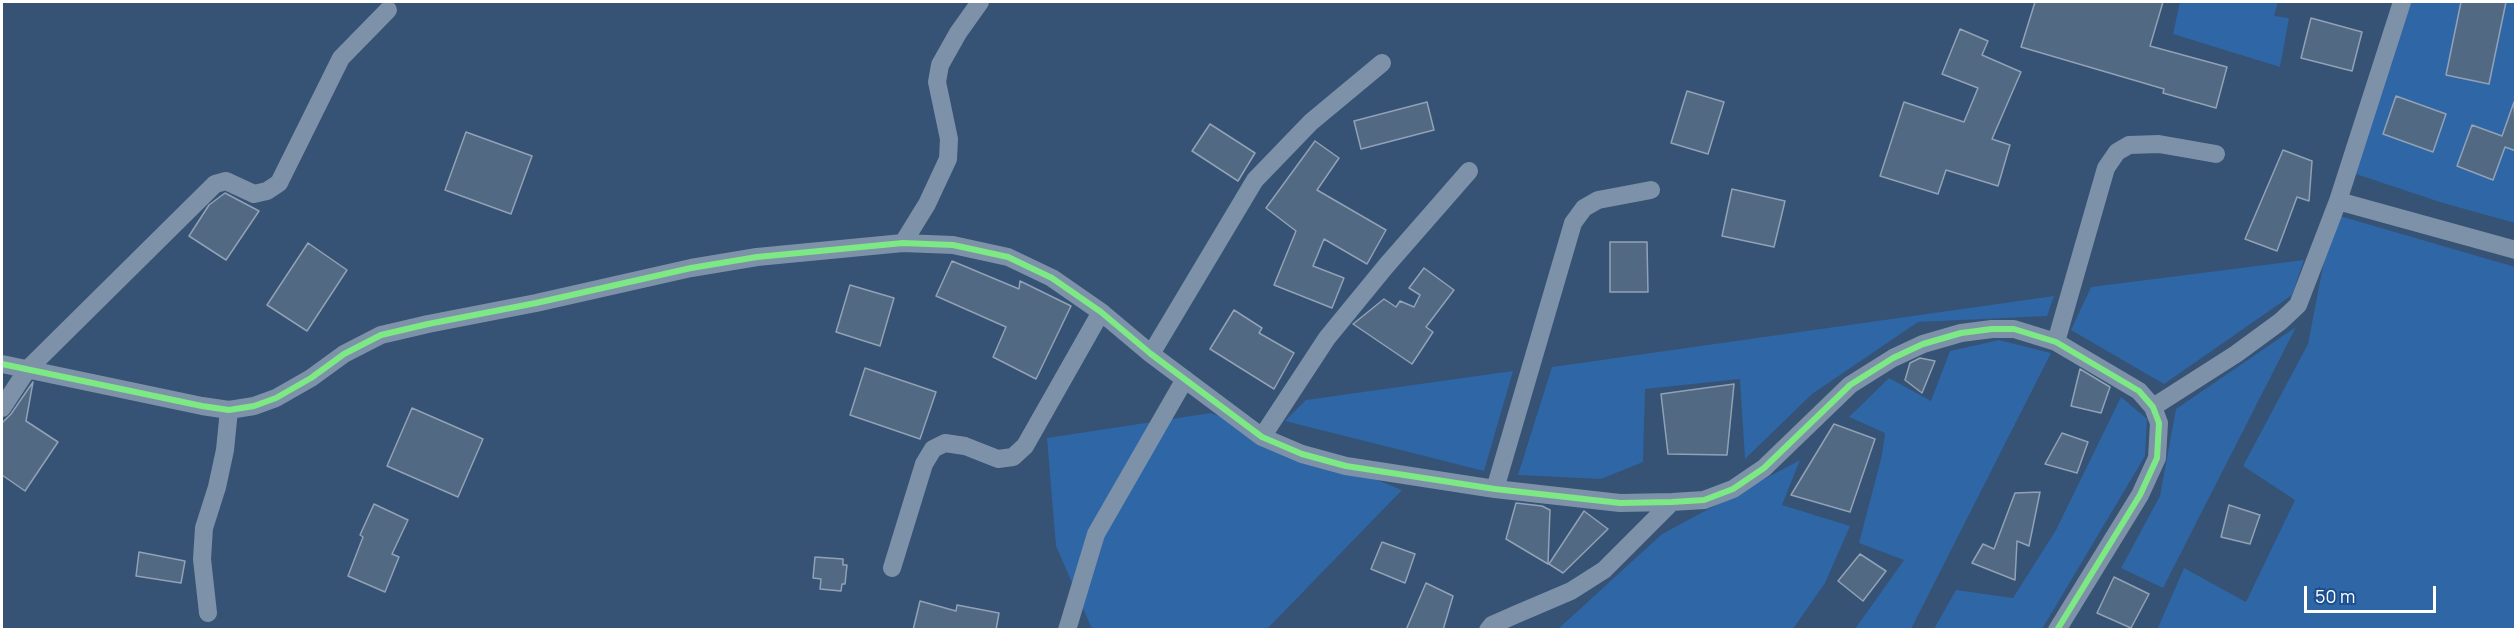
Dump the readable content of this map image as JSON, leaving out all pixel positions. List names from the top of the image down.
{
  "scale_bar": "50 m"
}
